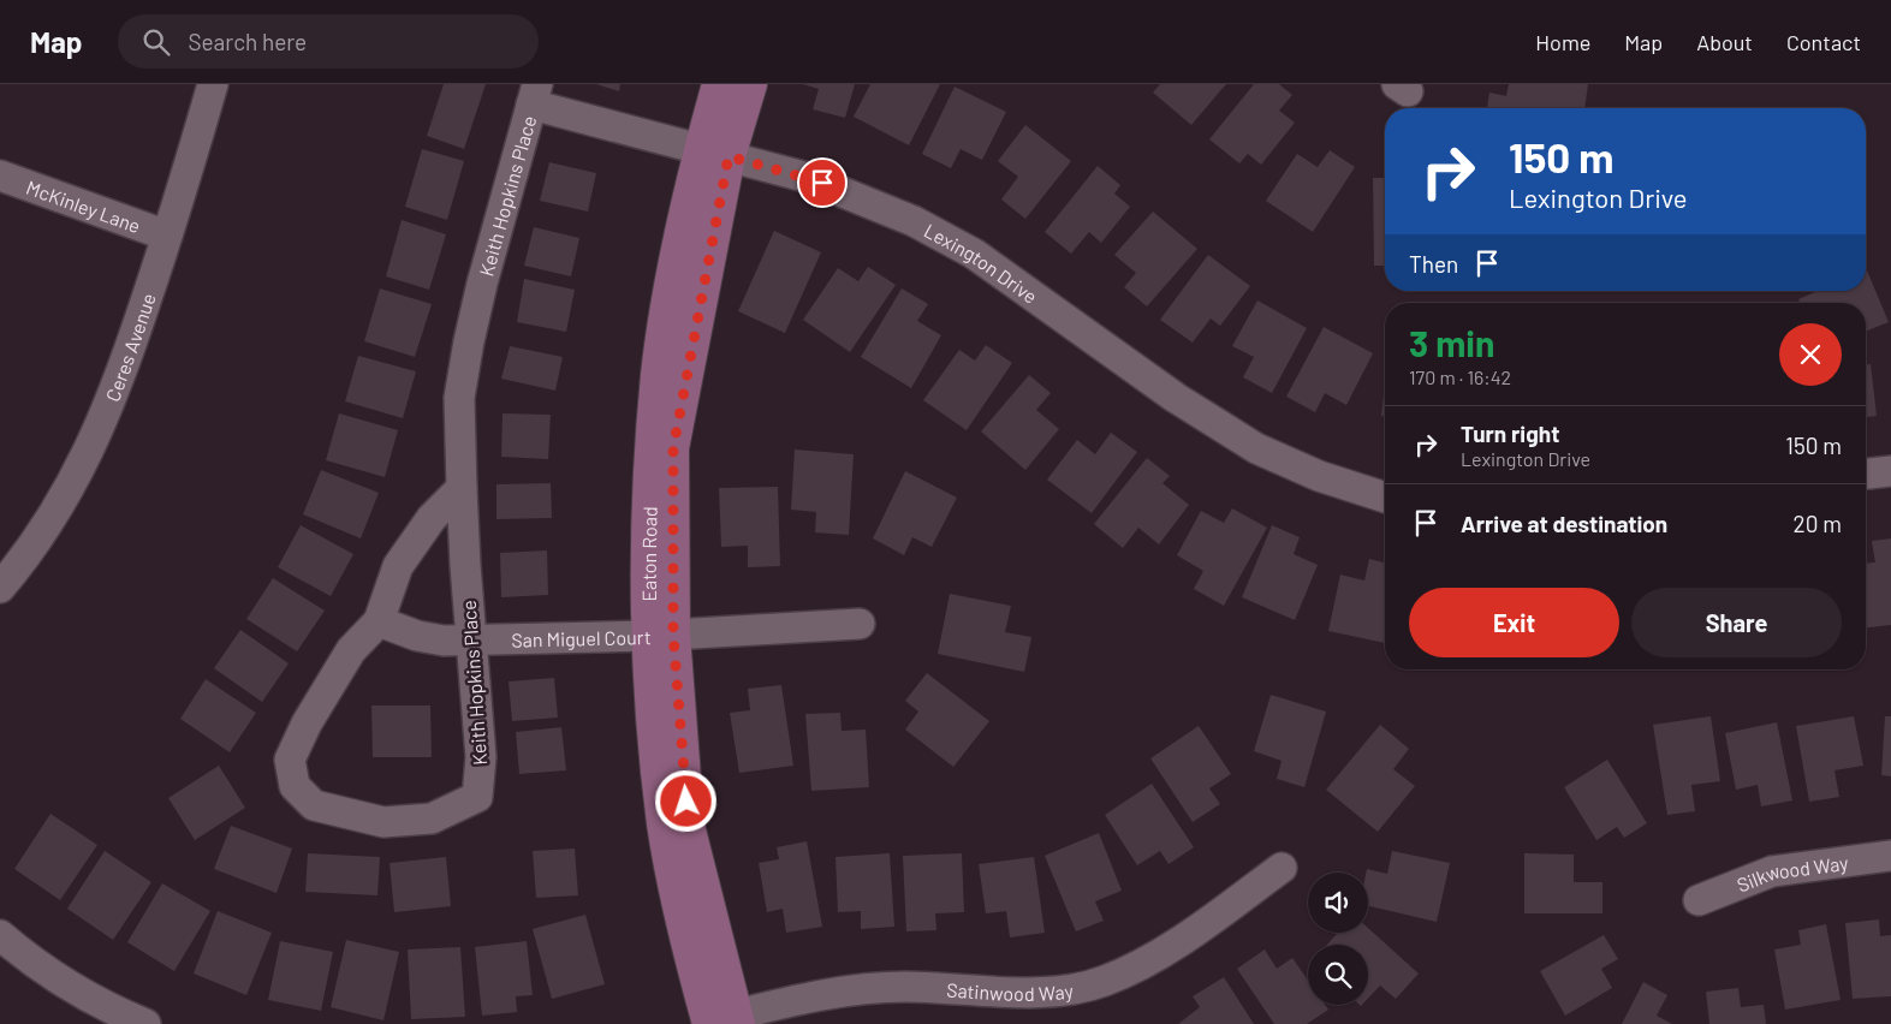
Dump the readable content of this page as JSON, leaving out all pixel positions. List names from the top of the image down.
{
  "streets": {
    "street": [
      "Keith Hopkins Place",
      "McKinley Lane",
      "Lexington Drive",
      "Ceres Avenue",
      "Eaton Road",
      "San Miguel Court",
      "Silkwood Way",
      "Satinwood Way"
    ]
  },
  "crossings": [
    ["Keith Hopkins Place", "Lexington Drive"],
    ["Keith Hopkins Place", "San Miguel Court"],
    ["McKinley Lane", "Ceres Avenue"],
    ["Lexington Drive", "Eaton Road"],
    ["Eaton Road", "San Miguel Court"],
    ["Eaton Road", "Satinwood Way"]
  ],
  "page": {
    "header": "Map",
    "search": "Search here",
    "nav": [
      "Home",
      "Map",
      "About",
      "Contact"
    ],
    "turn": ["150 m", "Lexington Drive"],
    "then": "Then",
    "heading": ["3 min", "170 m · 16:42"],
    "list": [
      {
        "name": "Turn right",
        "note": "Lexington Drive",
        "value": "150 m"
      },
      {
        "name": "Arrive at destination",
        "value": "20 m"
      }
    ],
    "buttons": ["Exit", "Share"]
  }
}
